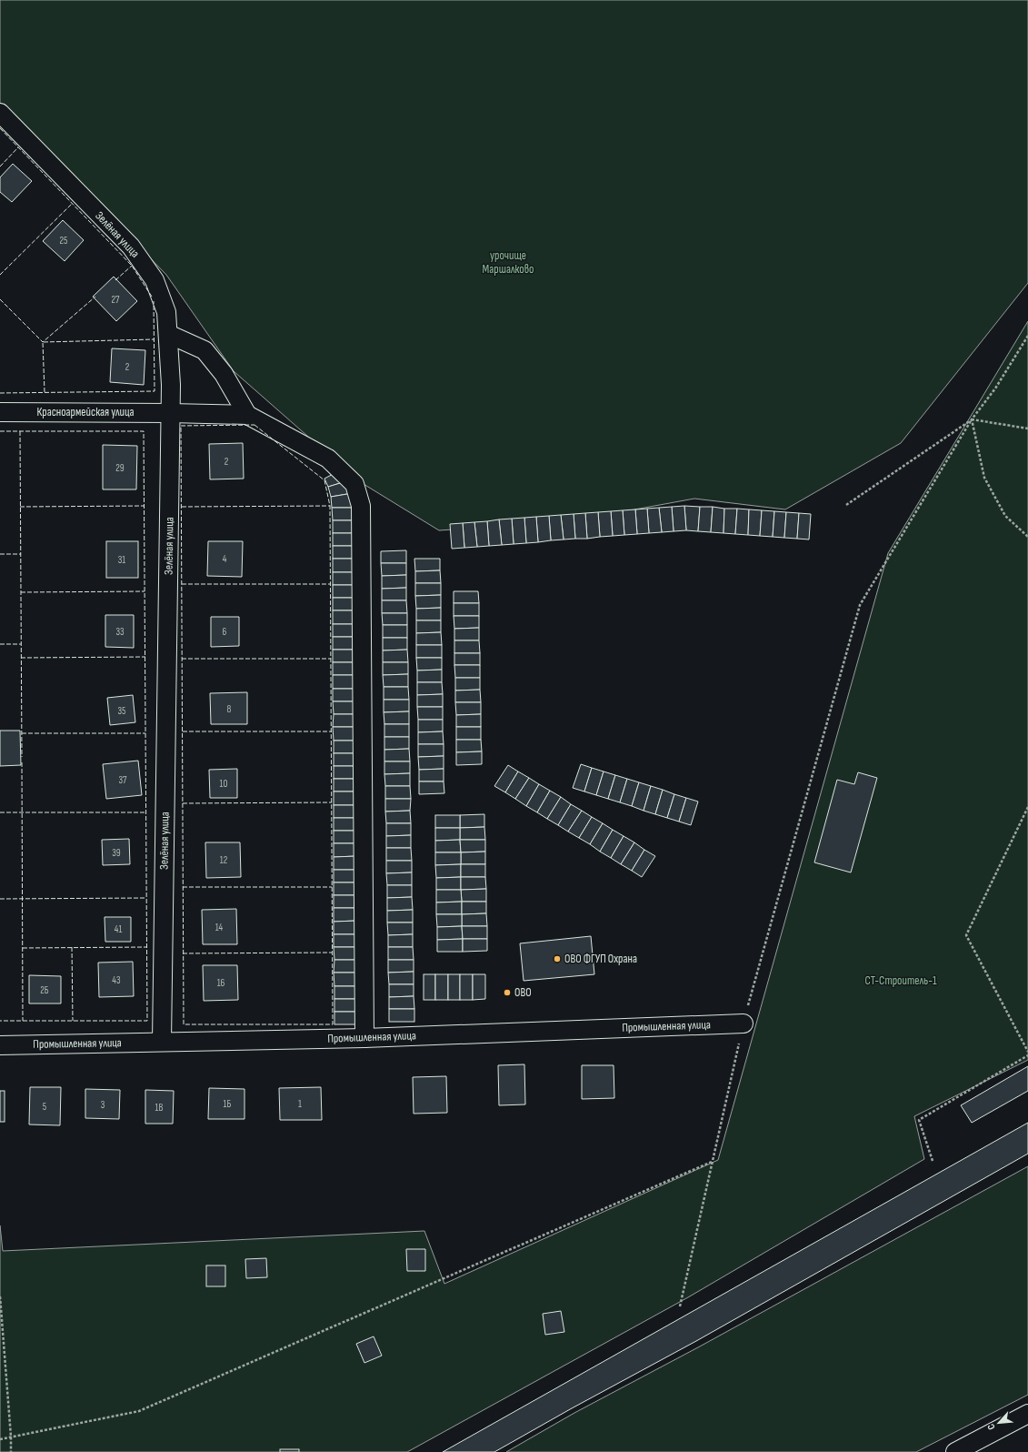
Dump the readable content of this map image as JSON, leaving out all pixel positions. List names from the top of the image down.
{
  "streets": {
    "street": ["Зелёная улица", "Красноармейская улица", "Промышленная улица"]
  },
  "crossings": [
    ["Зелёная улица", "Красноармейская улица"],
    ["Зелёная улица", "Промышленная улица"]
  ],
  "parks": ["урочище Маршалково", "СТ-Строитель-1"],
  "places": ["ОВО ФГУП Охрана", "ОВО"],
  "house_numbers": [
    "25",
    "27",
    "2",
    "2",
    "29",
    "4",
    "31",
    "33",
    "6",
    "8",
    "35",
    "37",
    "10",
    "39",
    "12",
    "14",
    "41",
    "43",
    "16",
    "2Б",
    "1Б",
    "1",
    "3",
    "5",
    "1В"
  ],
  "north": "bottom left"
}
